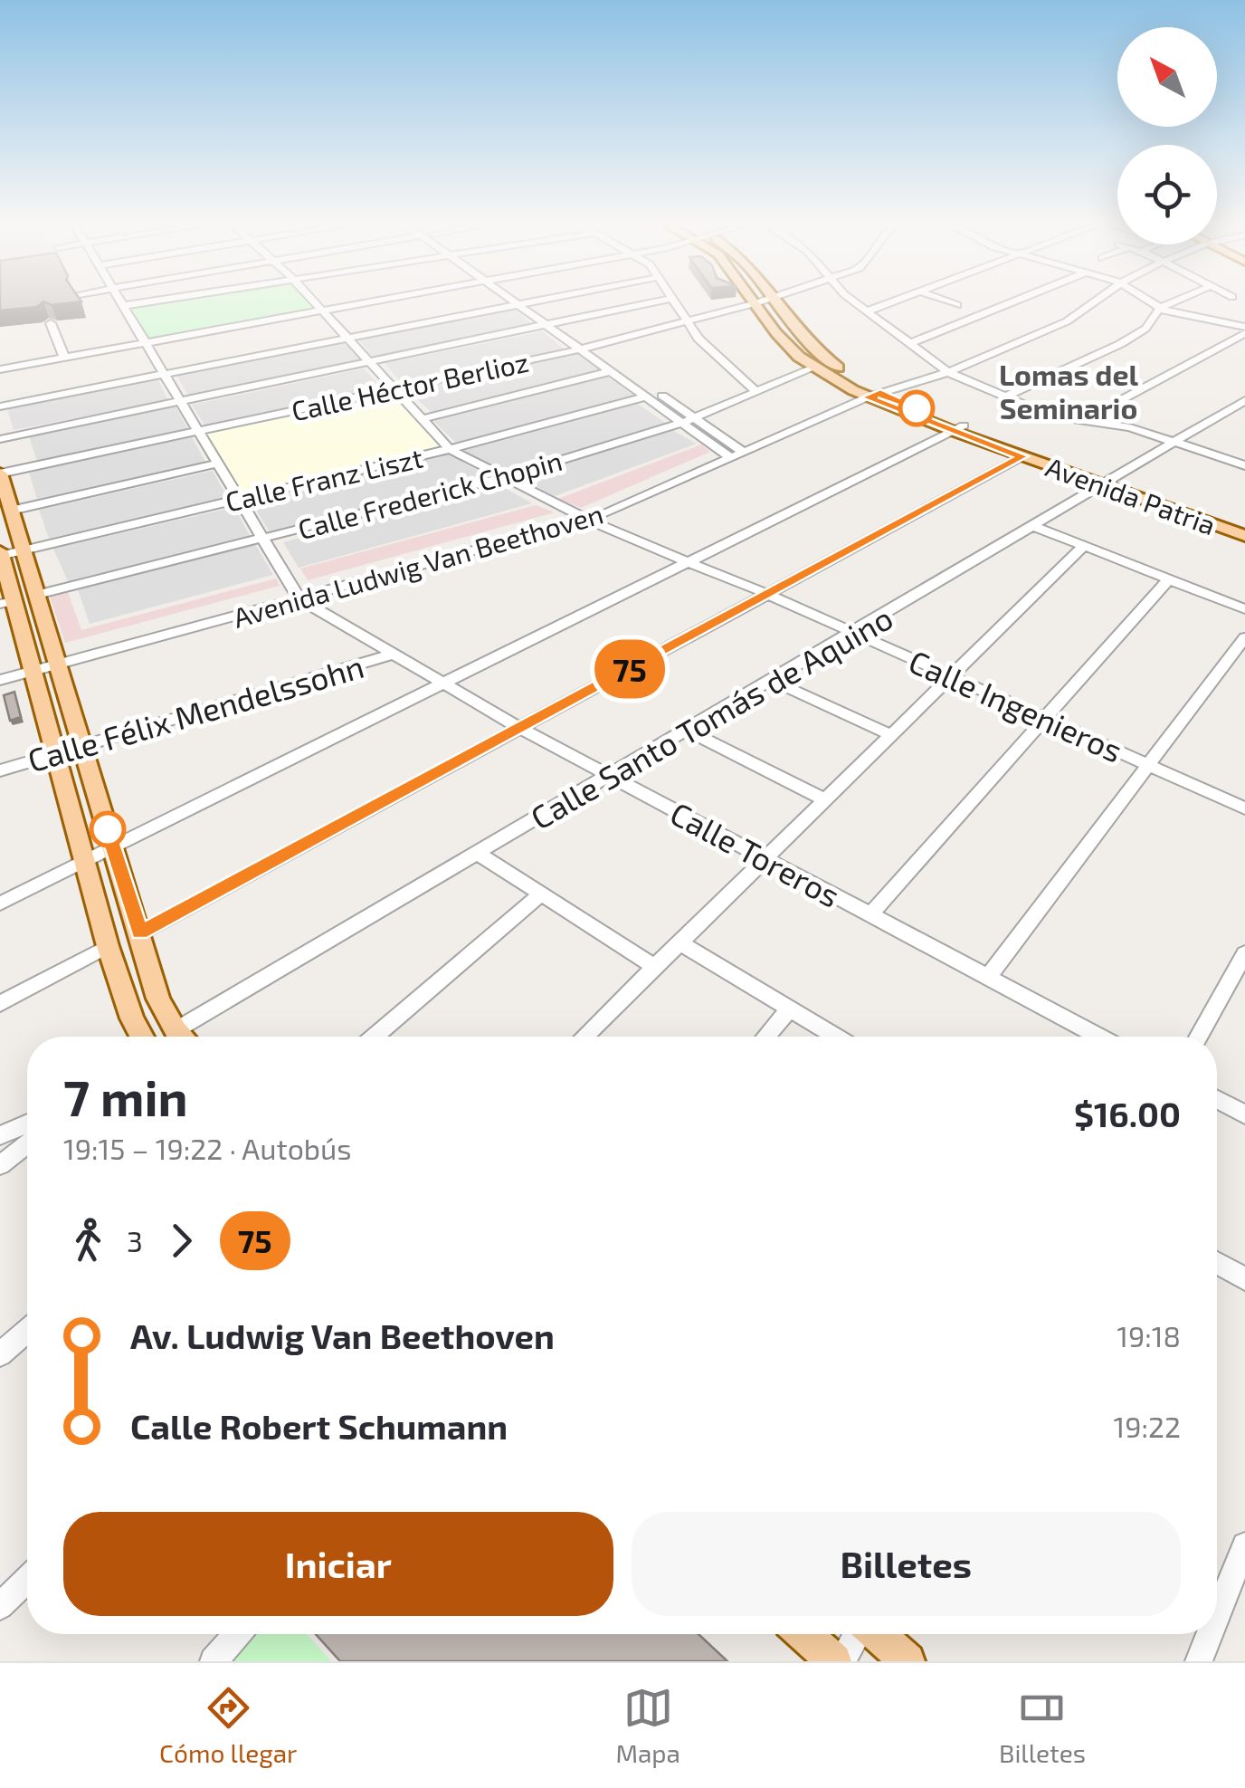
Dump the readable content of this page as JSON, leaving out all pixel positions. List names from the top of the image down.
{
  "streets": {
    "main road": ["Avenida Patria"],
    "street": [
      "Calle Héctor Berlioz",
      "Calle Franz Liszt",
      "Calle Frederick Chopin",
      "Avenida Ludwig Van Beethoven",
      "Calle Ingenieros",
      "Calle Félix Mendelssohn",
      "Calle Santo Tomás de Aquino",
      "Calle Toreros"
    ]
  },
  "crossings": [
    ["Calle Héctor Berlioz", "Avenida Patria"],
    ["Calle Héctor Berlioz", "Calle Ingenieros"],
    ["Calle Franz Liszt", "Calle Ingenieros"],
    ["Calle Frederick Chopin", "Avenida Patria"],
    ["Calle Frederick Chopin", "Calle Ingenieros"],
    ["Avenida Patria", "Avenida Ludwig Van Beethoven"],
    ["Avenida Patria", "Calle Santo Tomás de Aquino"],
    ["Avenida Ludwig Van Beethoven", "Calle Ingenieros"],
    ["Avenida Ludwig Van Beethoven", "Calle Toreros"],
    ["Calle Ingenieros", "Calle Santo Tomás de Aquino"],
    ["Calle Félix Mendelssohn", "Calle Toreros"],
    ["Calle Santo Tomás de Aquino", "Calle Toreros"]
  ],
  "districts": ["Lomas del Seminario"],
  "lines": ["bus line 75"],
  "north": "top left",
  "page": {
    "on_map": "75",
    "heading": ["7 min", "19:15 – 19:22 · Autobús", "$16.00"],
    "legs": ["3", "75"],
    "list": [
      {
        "name": "Av. Ludwig Van Beethoven",
        "value": "19:18"
      },
      {
        "name": "Calle Robert Schumann",
        "value": "19:22"
      }
    ],
    "buttons": ["Iniciar", "Billetes"],
    "tabs": ["Cómo llegar", "Mapa", "Billetes"]
  }
}
